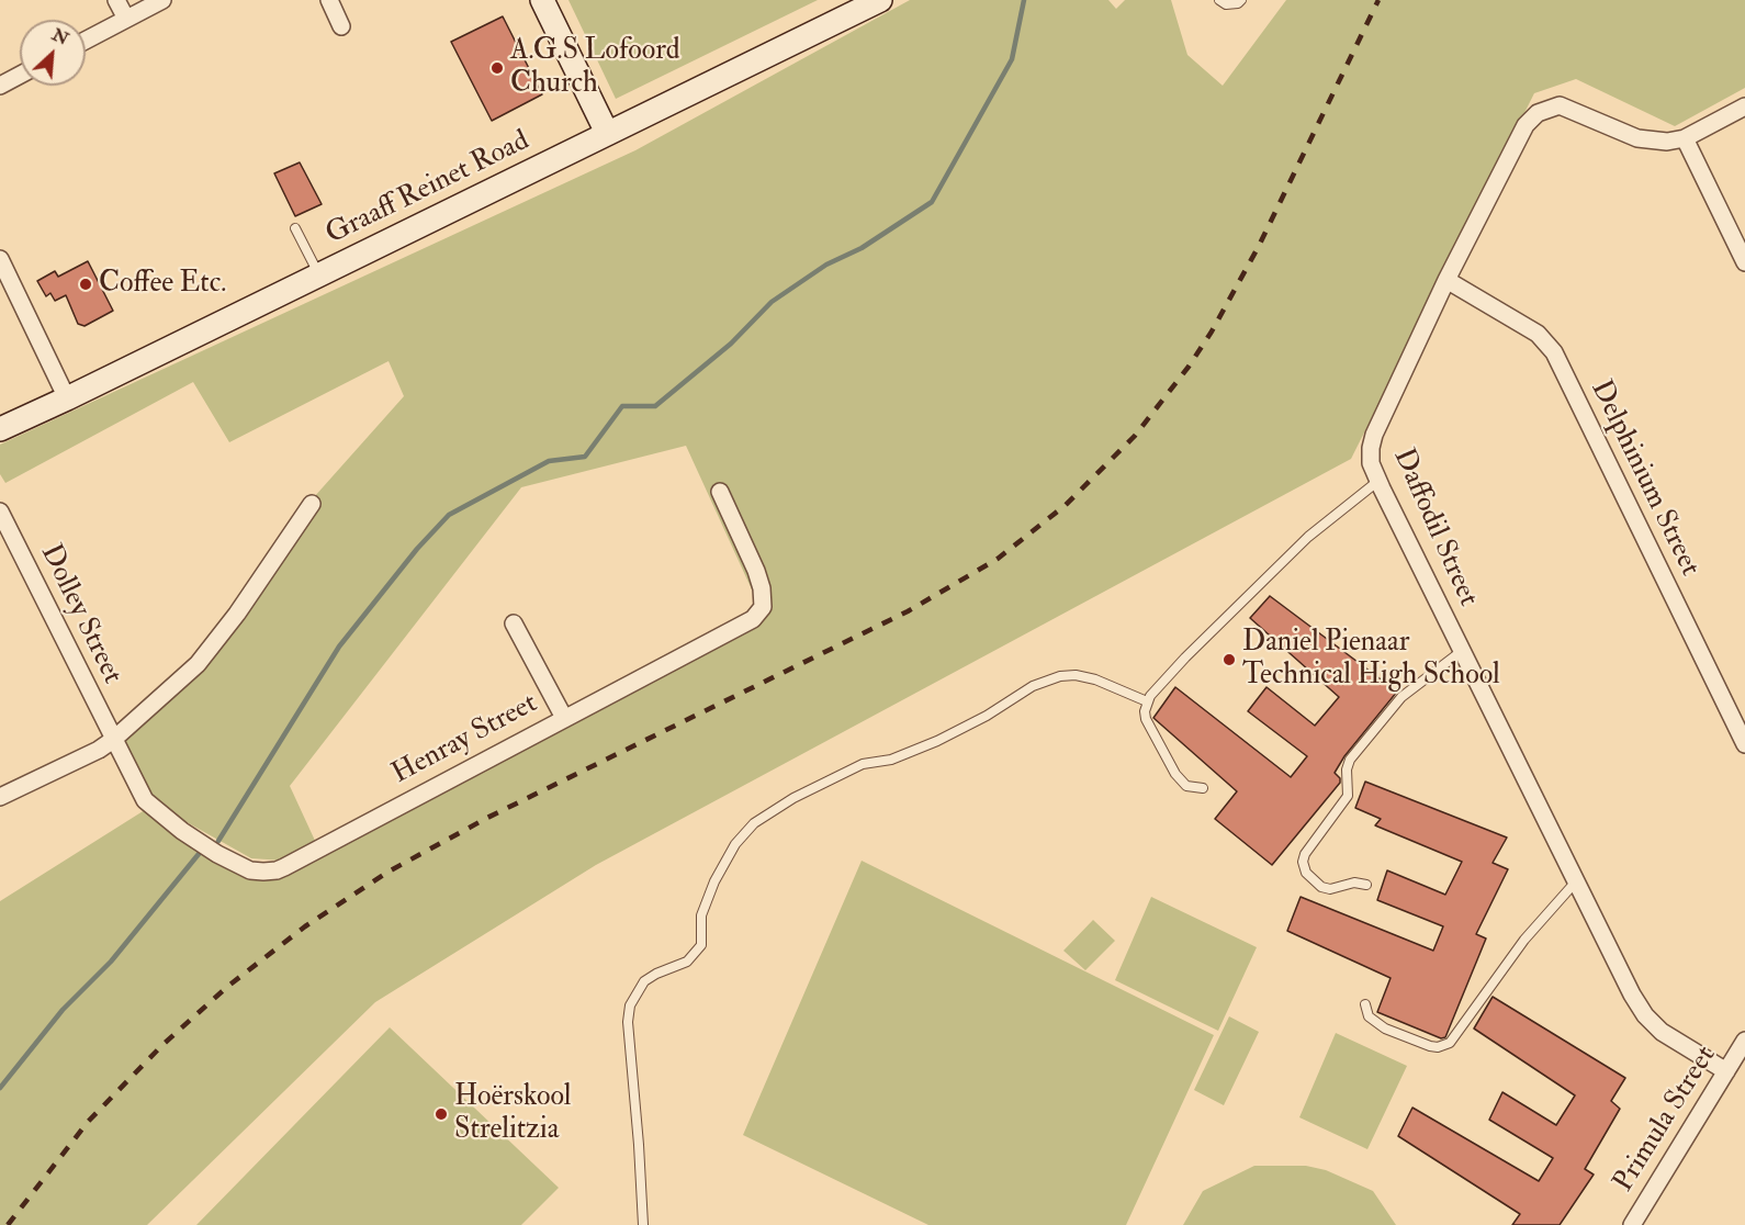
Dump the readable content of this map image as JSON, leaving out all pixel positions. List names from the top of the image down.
{
  "streets": {
    "main road": ["Graaff Reinet Road"],
    "street": [
      "Delphinium Street",
      "Daffodil Street",
      "Dolley Street",
      "Henray Street",
      "Primula Street"
    ]
  },
  "crossings": [
    ["Delphinium Street", "Daffodil Street"],
    ["Daffodil Street", "Primula Street"],
    ["Dolley Street", "Henray Street"]
  ],
  "places": [
    "A.G.S Lofoord Church",
    "Coffee Etc.",
    "Daniel Pienaar Technical High School",
    "Hoërskool Strelitzia"
  ],
  "north": "top right"
}
